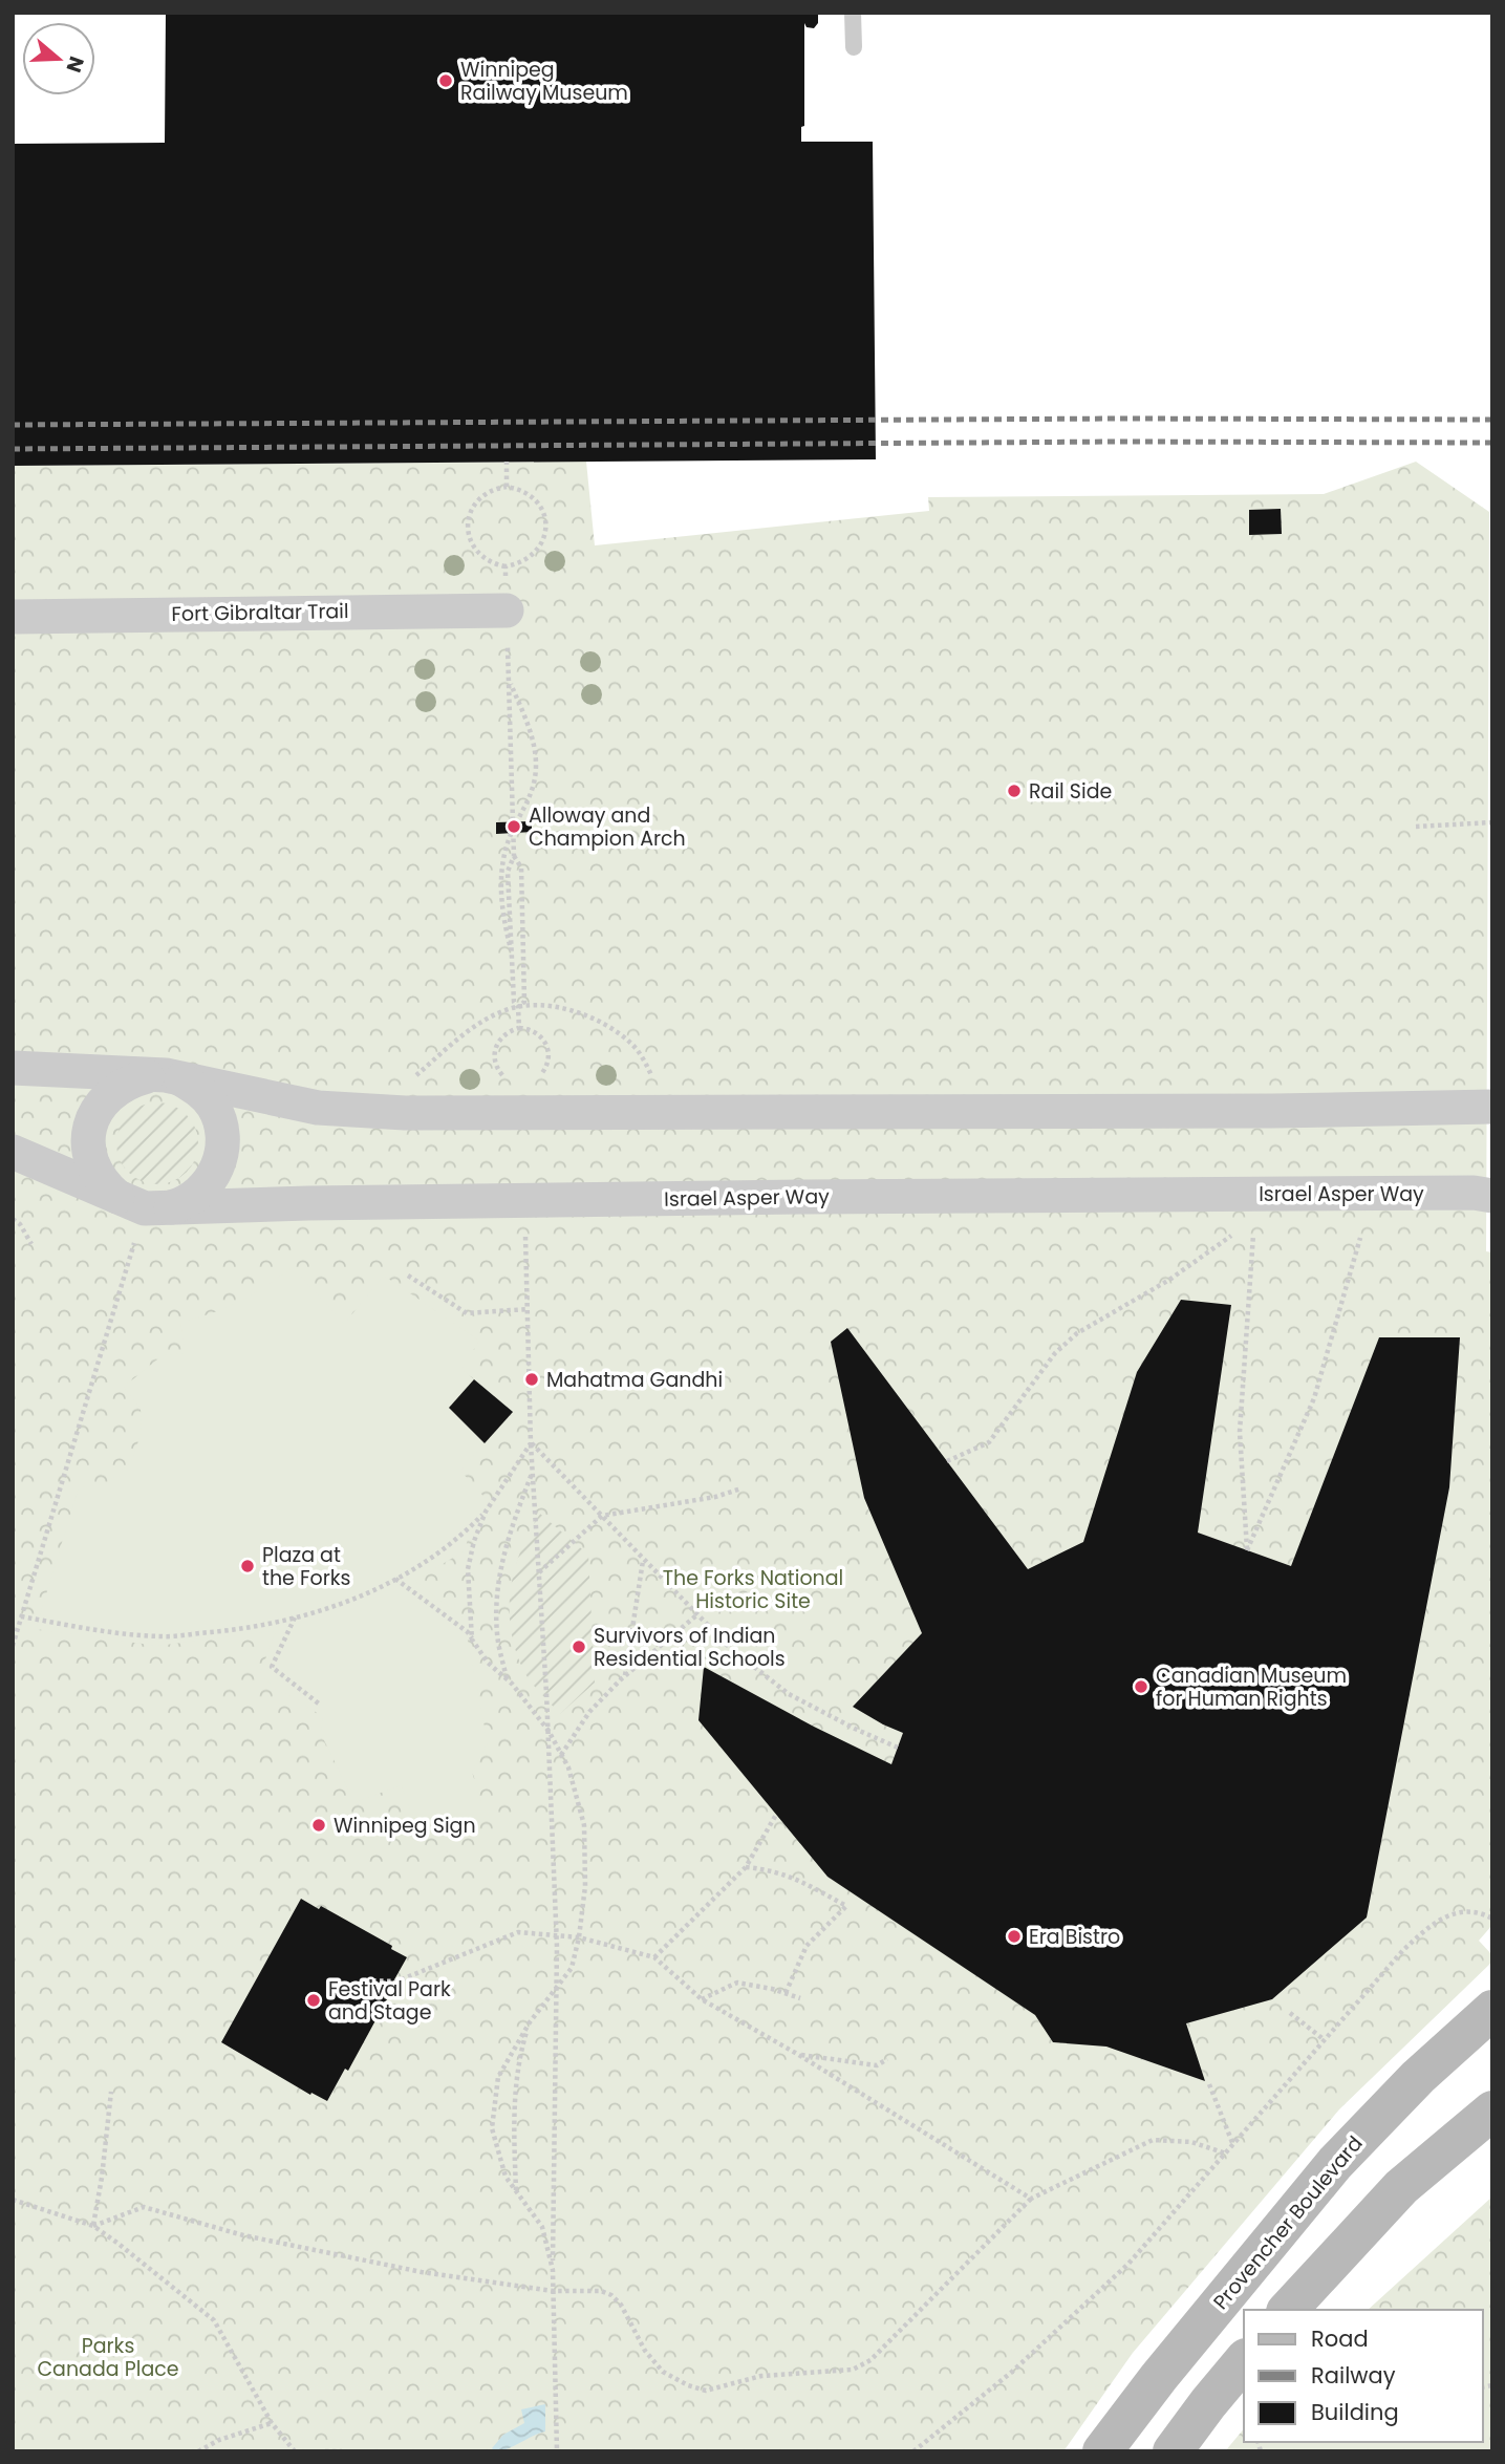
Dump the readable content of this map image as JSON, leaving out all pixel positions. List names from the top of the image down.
{
  "streets": {
    "main road": ["Provencher Boulevard"],
    "street": ["Fort Gibraltar Trail", "Israel Asper Way"]
  },
  "parks": ["The Forks National Historic Site", "Parks Canada Place"],
  "places": [
    "Winnipeg Railway Museum",
    "Rail Side",
    "Alloway and Champion Arch",
    "Mahatma Gandhi",
    "Plaza at the Forks",
    "Survivors of Indian Residential Schools",
    "Canadian Museum for Human Rights",
    "Winnipeg Sign",
    "Era Bistro",
    "Festival Park and Stage"
  ],
  "legend": ["Road", "Railway", "Building"],
  "north": "right"
}
